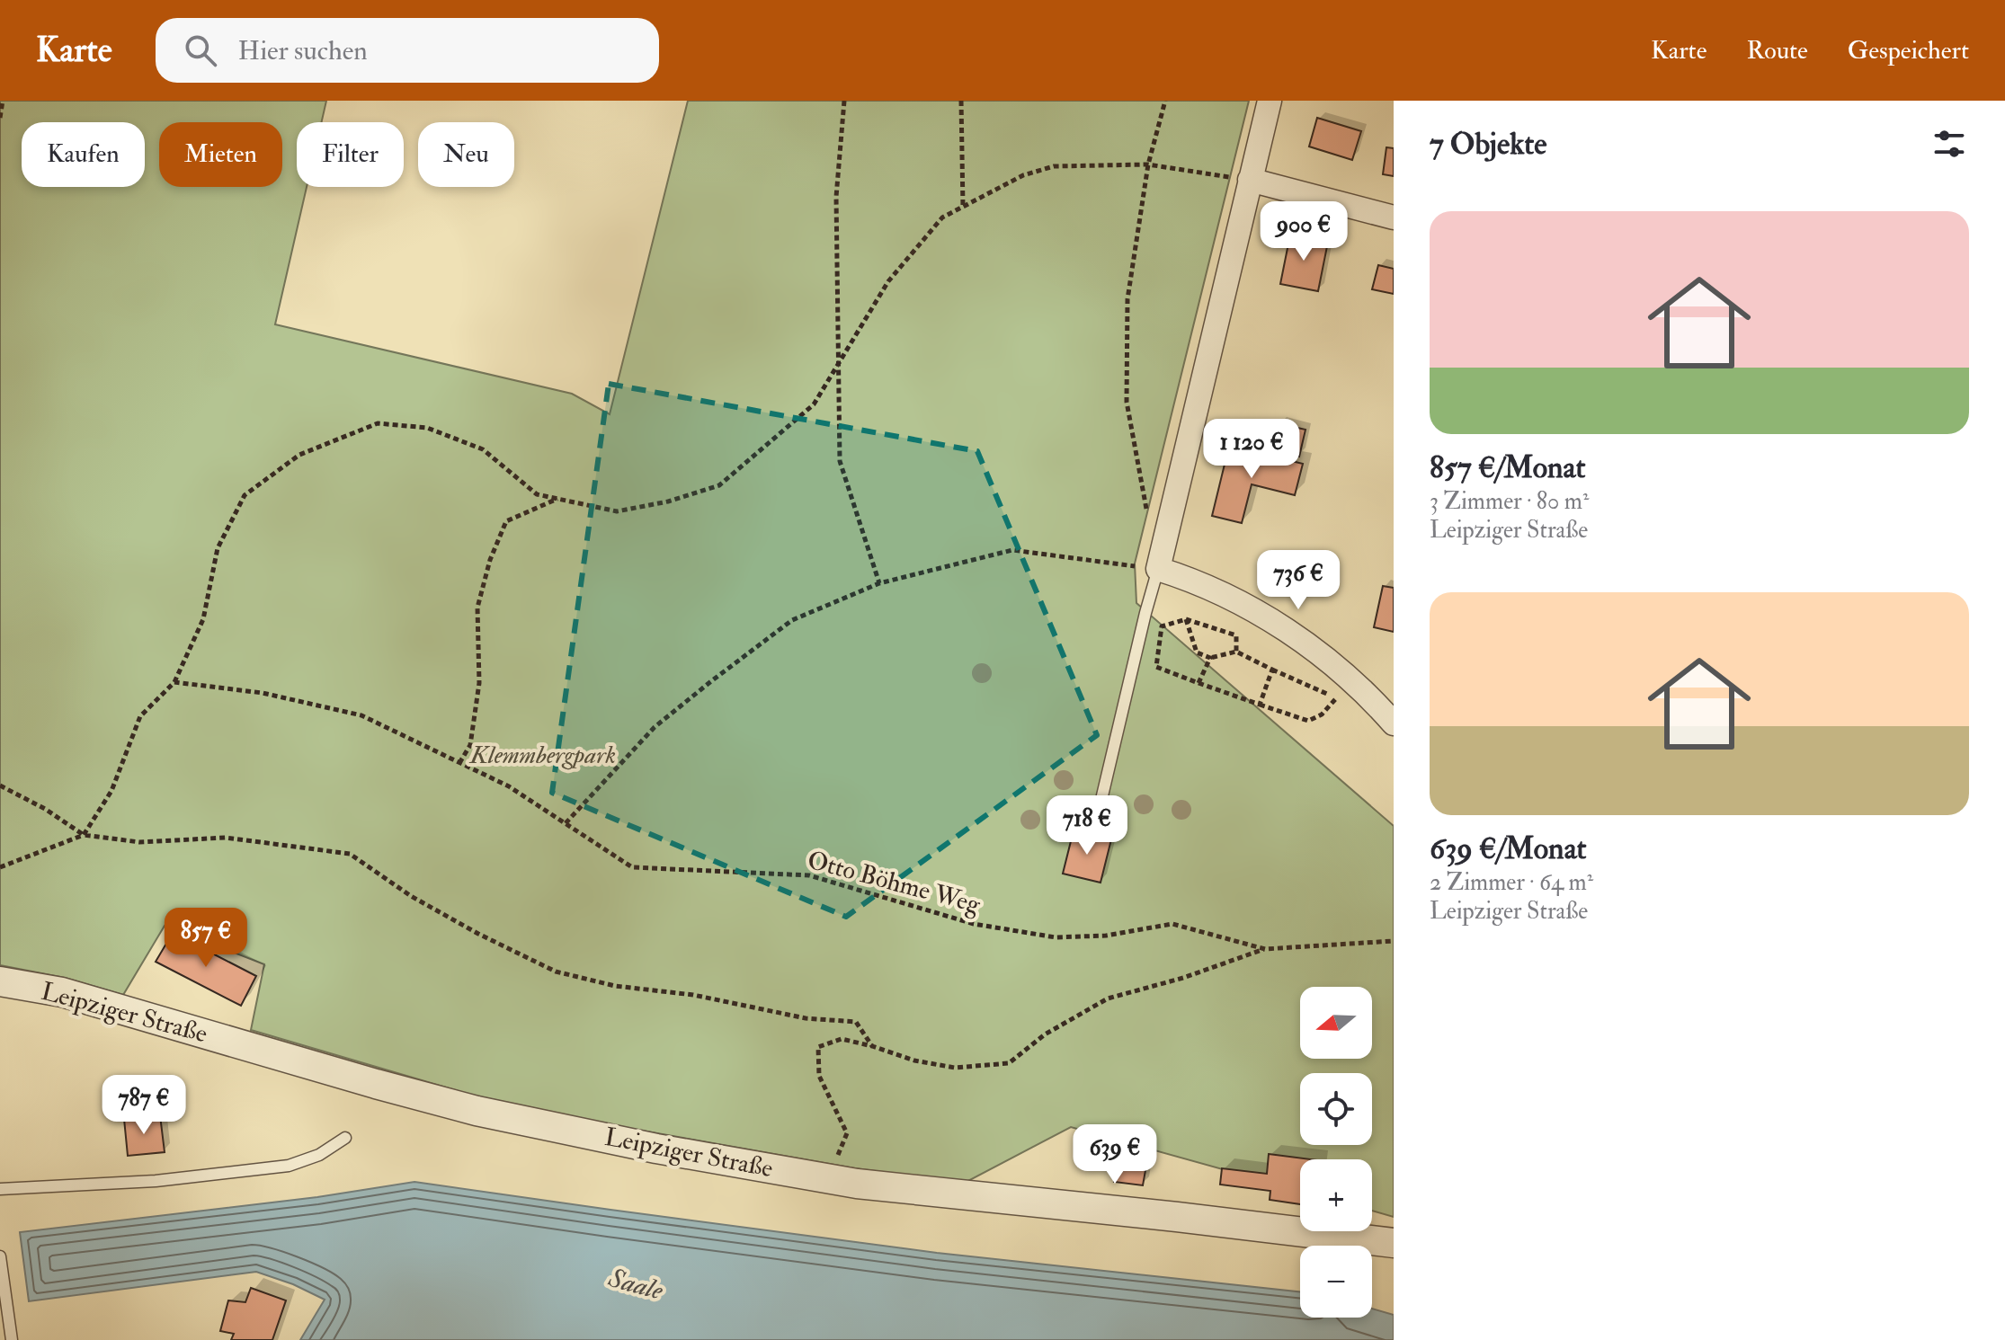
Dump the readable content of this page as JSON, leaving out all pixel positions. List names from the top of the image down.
{
  "streets": {
    "street": ["Leipziger Straße"],
    "path": ["Otto Böhme Weg"]
  },
  "water": ["Saale"],
  "parks": ["Klemmbergpark"],
  "north": "left",
  "page": {
    "header": "Karte",
    "search": "Hier suchen",
    "nav": ["Karte", "Route", "Gespeichert"],
    "heading": "7 Objekte",
    "chip": [
      "Kaufen",
      "Mieten",
      "Filter",
      "Neu"
    ],
    "list": [
      {
        "name": "857 €/Monat",
        "note": "3 Zimmer · 80 m² · Leipziger Straße"
      },
      {
        "name": "639 €/Monat",
        "note": "2 Zimmer · 64 m² · Leipziger Straße"
      }
    ],
    "price": [
      "900 €",
      "1 120 €",
      "736 €",
      "718 €",
      "857 €",
      "787 €",
      "639 €"
    ],
    "map_buttons": ["+", "−"]
  }
}
